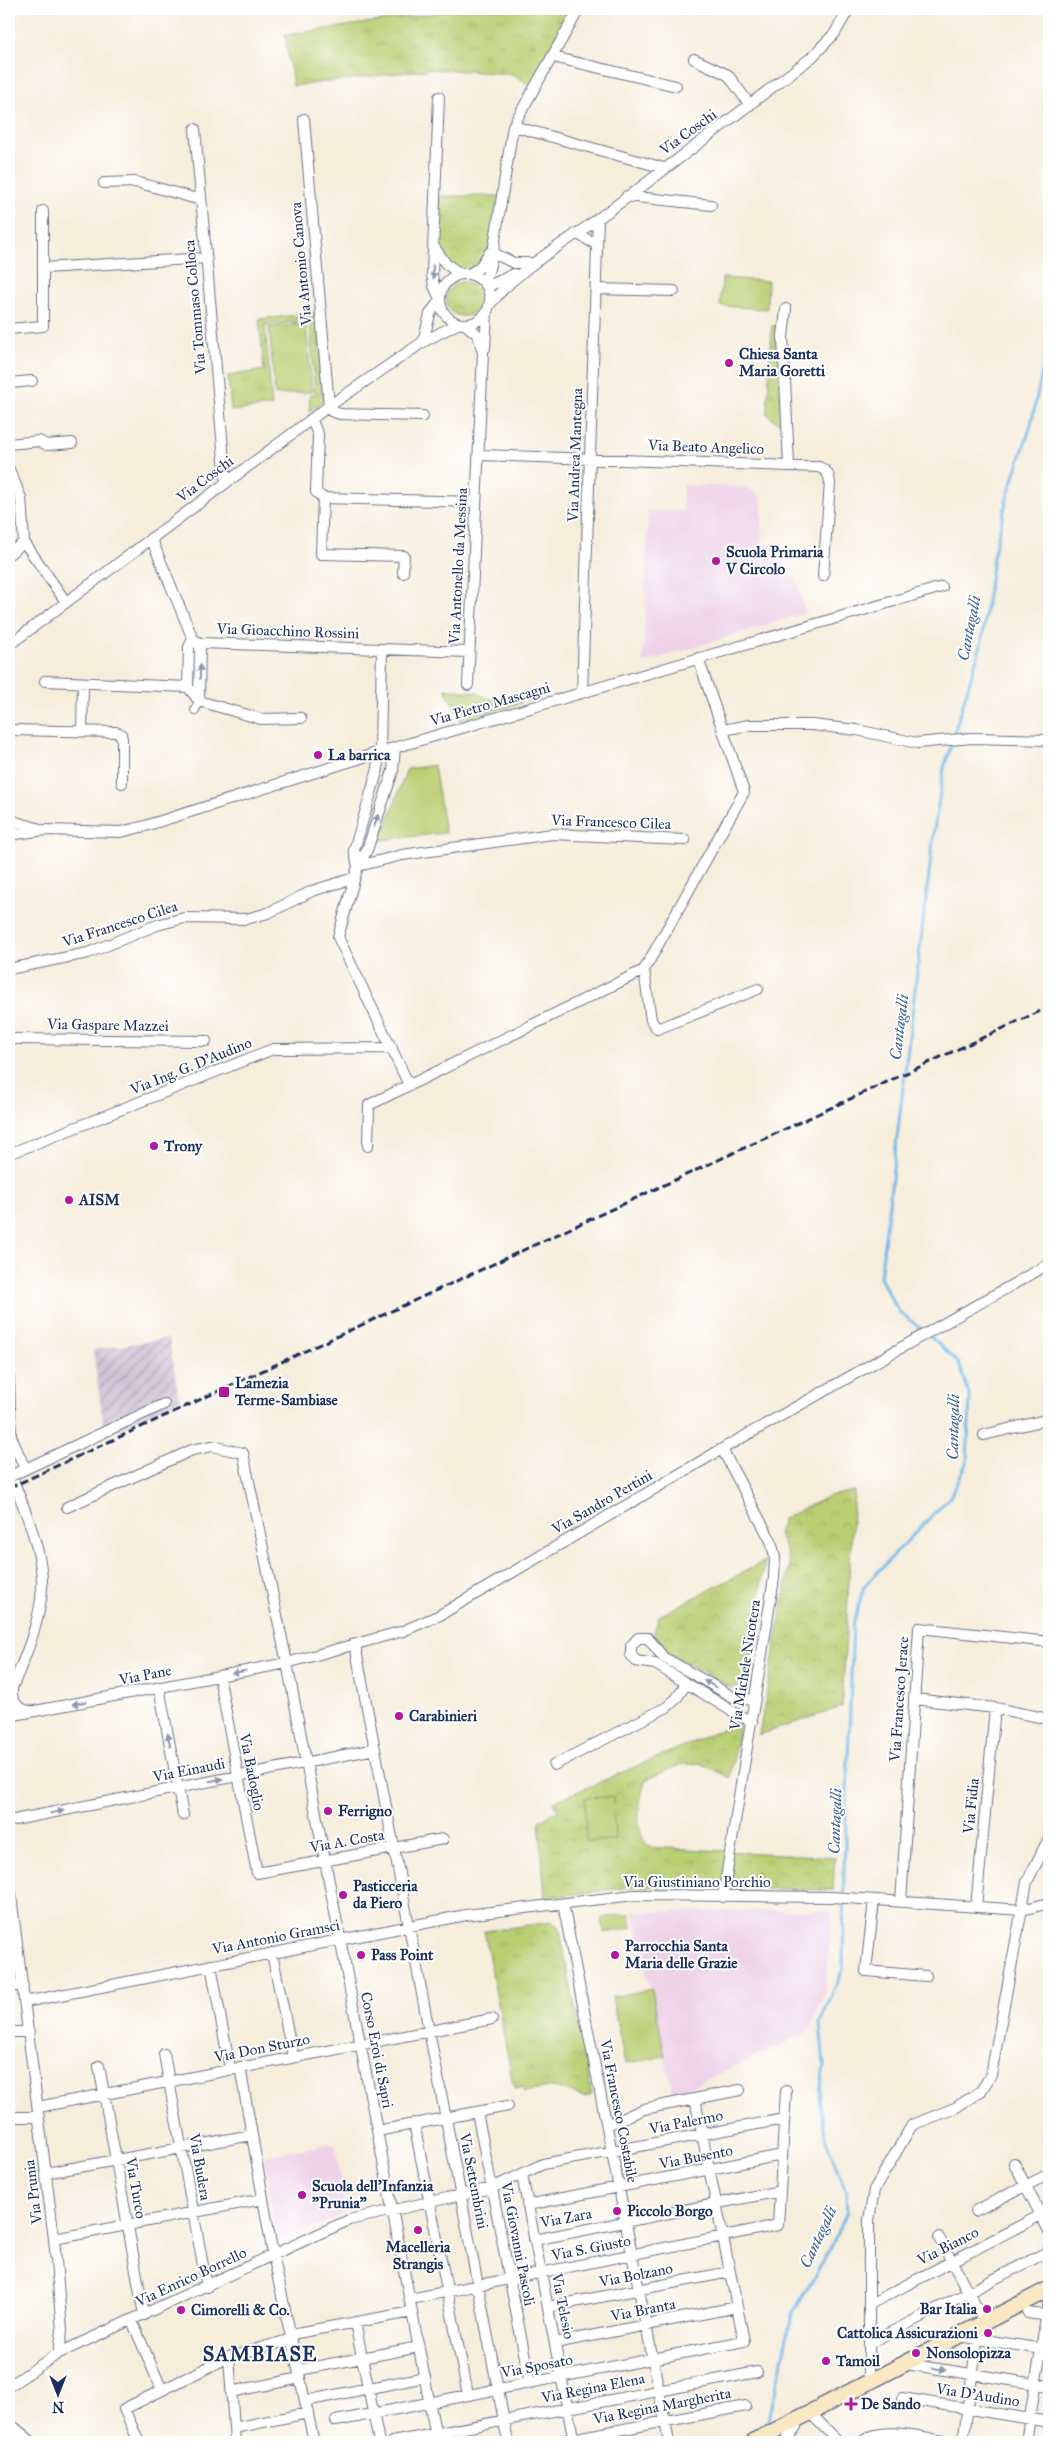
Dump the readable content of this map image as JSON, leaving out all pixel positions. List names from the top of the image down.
{
  "streets": {
    "street": [
      "Via Coschi",
      "Via Antonio Canova",
      "Via Tommaso Colloca",
      "Via Beato Angelico",
      "Via Andrea Mantegna",
      "Via Antonello da Messina",
      "Via Gioacchino Rossini",
      "Via Pietro Mascagni",
      "Via Francesco Cilea",
      "Via Gaspare Mazzei",
      "Via Ing. G. D'Audino",
      "Via Sandro Pertini",
      "Via Michele Nicotera",
      "Via Pane",
      "Via Francesco Jerace",
      "Via Einaudi",
      "Via Badoglio",
      "Via Fidia",
      "Via A. Costa",
      "Via Giustiniano Porchio",
      "Via Antonio Gramsci",
      "Via Don Sturzo",
      "Corso Eroi di Sapri",
      "Via Francesco Costabile",
      "Via Palermo",
      "Via Busento",
      "Via Budera",
      "Via Settembrini",
      "Via Turco",
      "Via Prunia",
      "Via Zara",
      "Via Giovanni Pascoli",
      "Via Bianco",
      "Via S. Giusto",
      "Via Bolzano",
      "Via Enrico Borrello",
      "Via Telesio",
      "Via Branta",
      "Via Sposato",
      "Via Regina Elena",
      "Via D'Audino",
      "Via Regina Margherita"
    ]
  },
  "crossings": [
    ["Via Coschi", "Via Antonio Canova"],
    ["Via Coschi", "Via Tommaso Colloca"],
    ["Via Coschi", "Via Andrea Mantegna"],
    ["Via Coschi", "Via Antonello da Messina"],
    ["Via Beato Angelico", "Via Andrea Mantegna"],
    ["Via Beato Angelico", "Via Antonello da Messina"],
    ["Via Andrea Mantegna", "Via Pietro Mascagni"],
    ["Via Antonello da Messina", "Via Gioacchino Rossini"],
    ["Via Sandro Pertini", "Via Michele Nicotera"],
    ["Via Sandro Pertini", "Via Pane"],
    ["Via Sandro Pertini", "Corso Eroi di Sapri"],
    ["Via Sandro Pertini", "Via Settembrini"],
    ["Via Michele Nicotera", "Via Giustiniano Porchio"],
    ["Via Pane", "Via Badoglio"],
    ["Via Pane", "Corso Eroi di Sapri"],
    ["Via Einaudi", "Via Badoglio"],
    ["Via Einaudi", "Corso Eroi di Sapri"],
    ["Via Einaudi", "Via Settembrini"],
    ["Via Badoglio", "Via A. Costa"],
    ["Via A. Costa", "Corso Eroi di Sapri"],
    ["Via A. Costa", "Via Settembrini"],
    ["Via Giustiniano Porchio", "Via Antonio Gramsci"],
    ["Via Giustiniano Porchio", "Via Francesco Costabile"],
    ["Via Antonio Gramsci", "Corso Eroi di Sapri"],
    ["Via Antonio Gramsci", "Via Francesco Costabile"],
    ["Via Antonio Gramsci", "Via Settembrini"],
    ["Via Antonio Gramsci", "Via Prunia"],
    ["Via Don Sturzo", "Corso Eroi di Sapri"],
    ["Via Don Sturzo", "Via Budera"],
    ["Via Don Sturzo", "Via Settembrini"],
    ["Via Don Sturzo", "Via Turco"],
    ["Via Don Sturzo", "Via Prunia"],
    ["Corso Eroi di Sapri", "Via Palermo"],
    ["Corso Eroi di Sapri", "Via S. Giusto"],
    ["Corso Eroi di Sapri", "Via Enrico Borrello"],
    ["Corso Eroi di Sapri", "Via Sposato"],
    ["Corso Eroi di Sapri", "Via Regina Elena"],
    ["Via Francesco Costabile", "Via Palermo"],
    ["Via Francesco Costabile", "Via Busento"],
    ["Via Francesco Costabile", "Via Zara"],
    ["Via Francesco Costabile", "Via S. Giusto"],
    ["Via Francesco Costabile", "Via Bolzano"],
    ["Via Francesco Costabile", "Via Branta"],
    ["Via Francesco Costabile", "Via Sposato"],
    ["Via Francesco Costabile", "Via Regina Elena"],
    ["Via Francesco Costabile", "Via Regina Margherita"],
    ["Via Palermo", "Via Settembrini"],
    ["Via Palermo", "Via Giovanni Pascoli"],
    ["Via Palermo", "Via Enrico Borrello"],
    ["Via Palermo", "Via Telesio"],
    ["Via Busento", "Via Telesio"],
    ["Via Budera", "Via Enrico Borrello"],
    ["Via Settembrini", "Via S. Giusto"],
    ["Via Settembrini", "Via Sposato"],
    ["Via Settembrini", "Via Regina Elena"],
    ["Via Turco", "Via Enrico Borrello"],
    ["Via Prunia", "Via Enrico Borrello"],
    ["Via Zara", "Via S. Giusto"],
    ["Via Zara", "Via Telesio"],
    ["Via Giovanni Pascoli", "Via S. Giusto"],
    ["Via Giovanni Pascoli", "Via Sposato"],
    ["Via S. Giusto", "Via Telesio"],
    ["Via Bolzano", "Via Telesio"],
    ["Via Telesio", "Via Branta"],
    ["Via Telesio", "Via Sposato"],
    ["Via Telesio", "Via Regina Elena"],
    ["Via Telesio", "Via Regina Margherita"],
    ["Via Branta", "Via Sposato"]
  ],
  "one_way": ["Via Pane", "Via Einaudi"],
  "districts": ["SAMBIASE"],
  "water": ["Cantagalli"],
  "places": {
    "other": [
      "Chiesa Santa Maria Goretti",
      "Scuola Primaria V Circolo",
      "La barrica",
      "Trony",
      "AISM",
      "Carabinieri",
      "Ferrigno",
      "Pasticceria da Piero",
      "Pass Point",
      "Parrocchia Santa Maria delle Grazie",
      "Scuola dell'Infanzia \"Prunia\"",
      "Piccolo Borgo",
      "Macelleria Strangis",
      "Bar Italia",
      "Cimorelli & Co.",
      "Cattolica Assicurazioni",
      "Nonsolopizza",
      "Tamoil"
    ],
    "transit": ["Lamezia Terme-Sambiase"],
    "health": ["De Sando"]
  },
  "north": "bottom"
}
